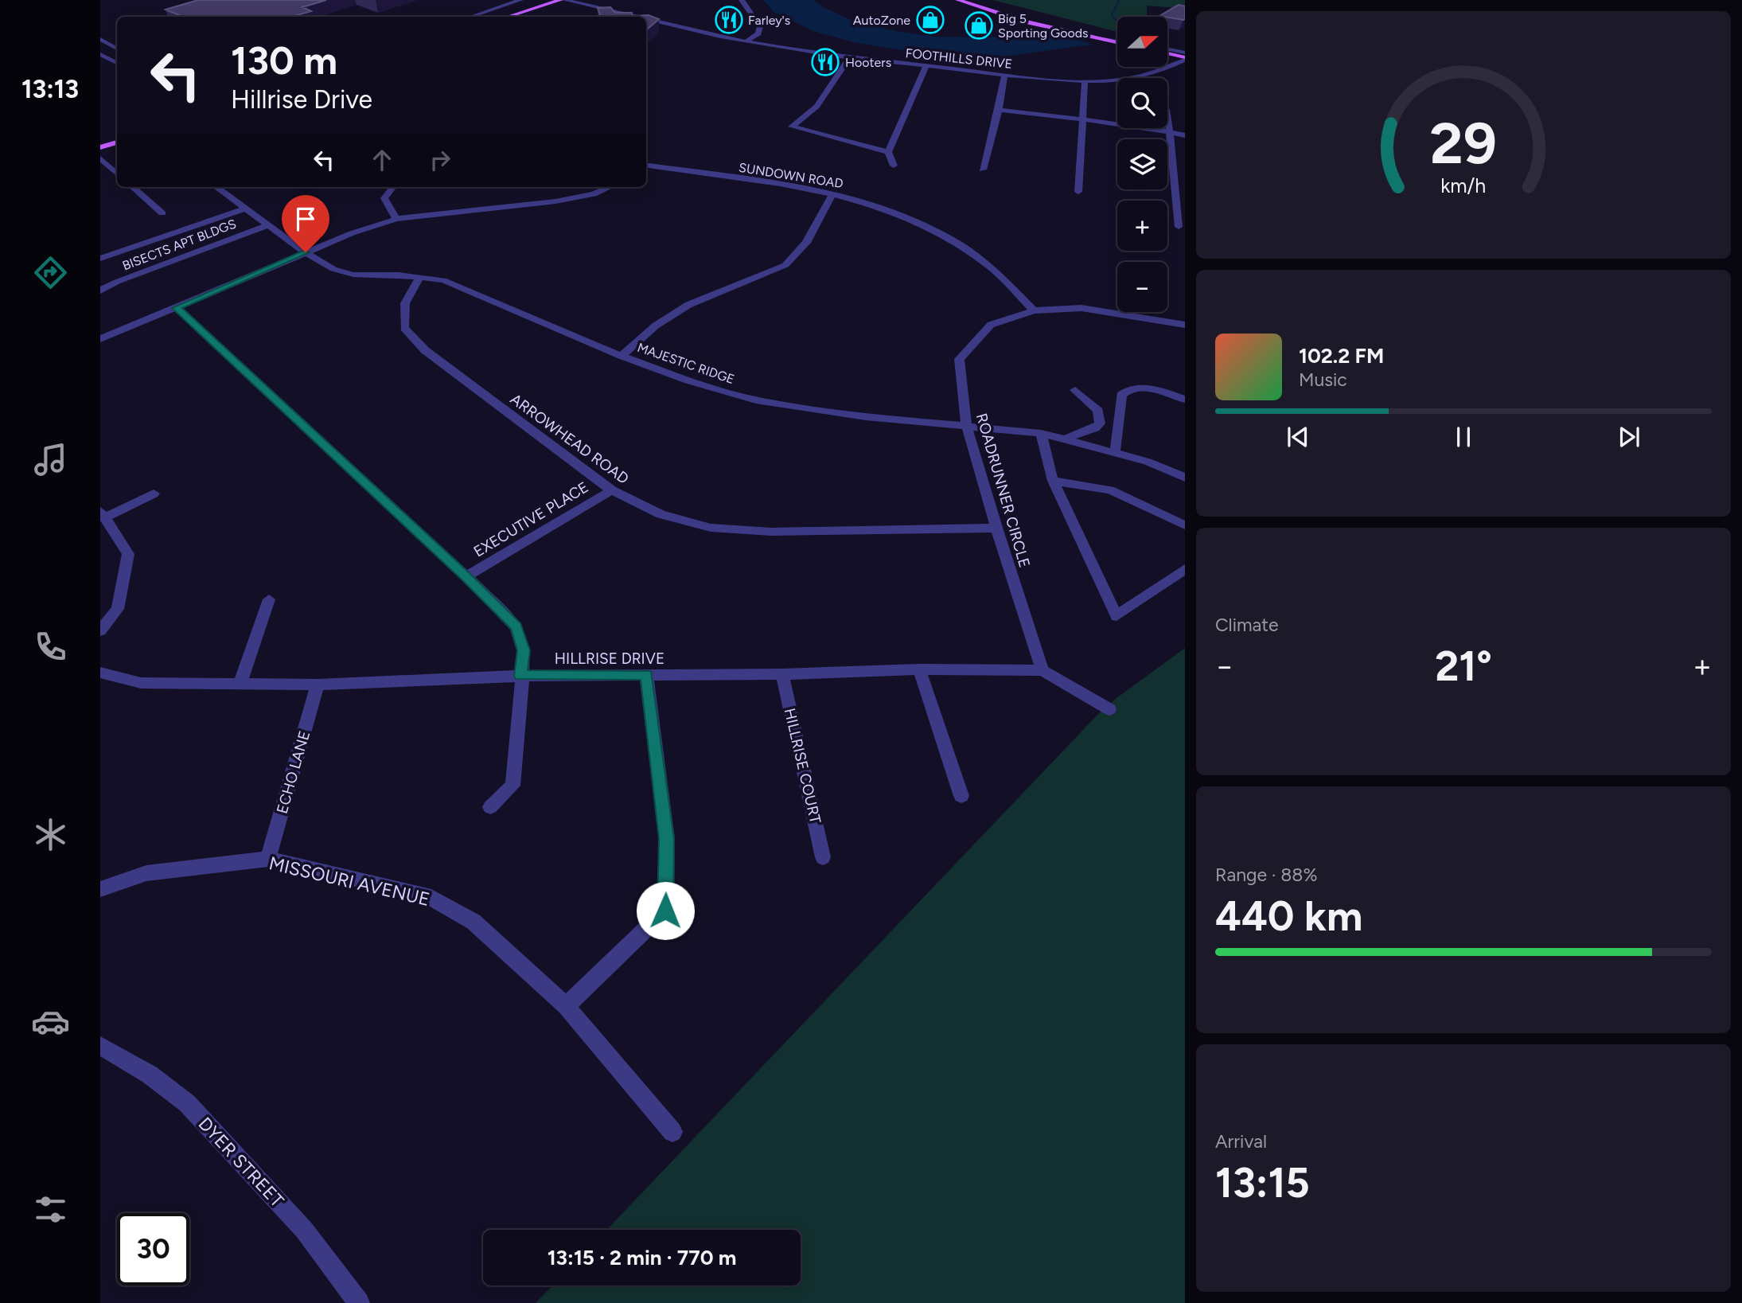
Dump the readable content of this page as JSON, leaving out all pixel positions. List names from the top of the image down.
{
  "streets": {
    "street": [
      "FOOTHILLS DRIVE",
      "SUNDOWN ROAD",
      "BISECTS APT BLDGS",
      "MAJESTIC RIDGE",
      "ARROWHEAD ROAD",
      "ROADRUNNER CIRCLE",
      "EXECUTIVE PLACE",
      "HILLRISE DRIVE",
      "HILLRISE COURT",
      "ECHO LANE",
      "MISSOURI AVENUE",
      "DYER STREET"
    ]
  },
  "crossings": [
    ["SUNDOWN ROAD", "ROADRUNNER CIRCLE"],
    ["BISECTS APT BLDGS", "MAJESTIC RIDGE"],
    ["MAJESTIC RIDGE", "ARROWHEAD ROAD"],
    ["MAJESTIC RIDGE", "ROADRUNNER CIRCLE"],
    ["ARROWHEAD ROAD", "ROADRUNNER CIRCLE"],
    ["ARROWHEAD ROAD", "EXECUTIVE PLACE"],
    ["ROADRUNNER CIRCLE", "HILLRISE DRIVE"],
    ["HILLRISE DRIVE", "HILLRISE COURT"],
    ["HILLRISE DRIVE", "ECHO LANE"],
    ["ECHO LANE", "MISSOURI AVENUE"]
  ],
  "places": {
    "restaurant": ["Farley's", "Hooters"],
    "shop": ["AutoZone", "Big 5 Sporting Goods"]
  },
  "north": "right",
  "page": {
    "tabs": "13:13",
    "map_buttons": ["+", "−"],
    "turn": ["130 m", "Hillrise Drive"],
    "song": ["102.2 FM", "Music"],
    "tile": [
      "Climate",
      ["Range · 88%", "440 km"],
      ["Arrival", "13:15"]
    ],
    "heat": ["−", "21°", "+"],
    "limit": "30",
    "trip": "13:15 · 2 min · 770 m",
    "gauge": ["29", "km/h"]
  }
}
